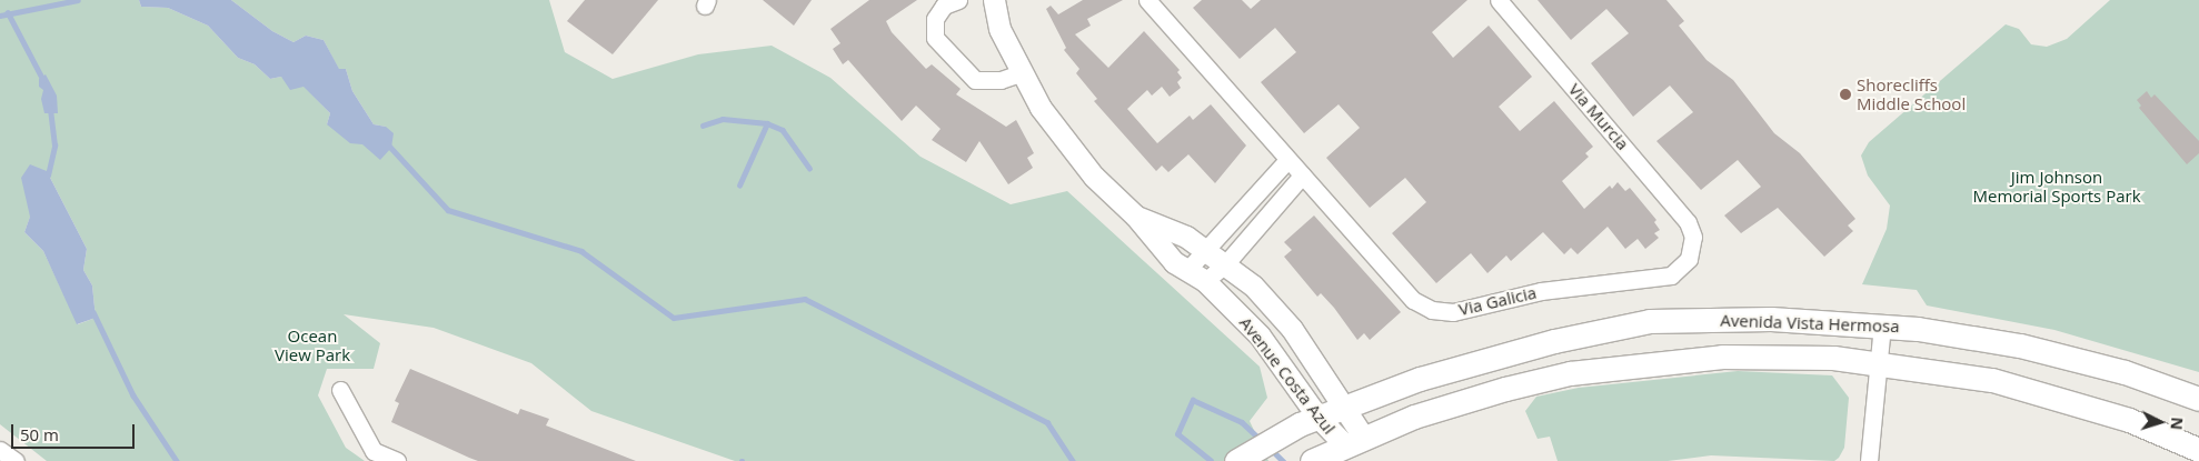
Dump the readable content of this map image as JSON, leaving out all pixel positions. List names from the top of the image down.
{
  "streets": {
    "main road": ["Avenida Vista Hermosa"],
    "street": ["Via Murcia", "Via Galicia", "Avenue Costa Azul"]
  },
  "crossings": [
    ["Via Murcia", "Via Galicia"],
    ["Avenida Vista Hermosa", "Avenue Costa Azul"]
  ],
  "parks": ["Jim Johnson Memorial Sports Park", "Ocean View Park"],
  "places": ["Shorecliffs Middle School"],
  "scale_bar": "50 m",
  "north": "right"
}
